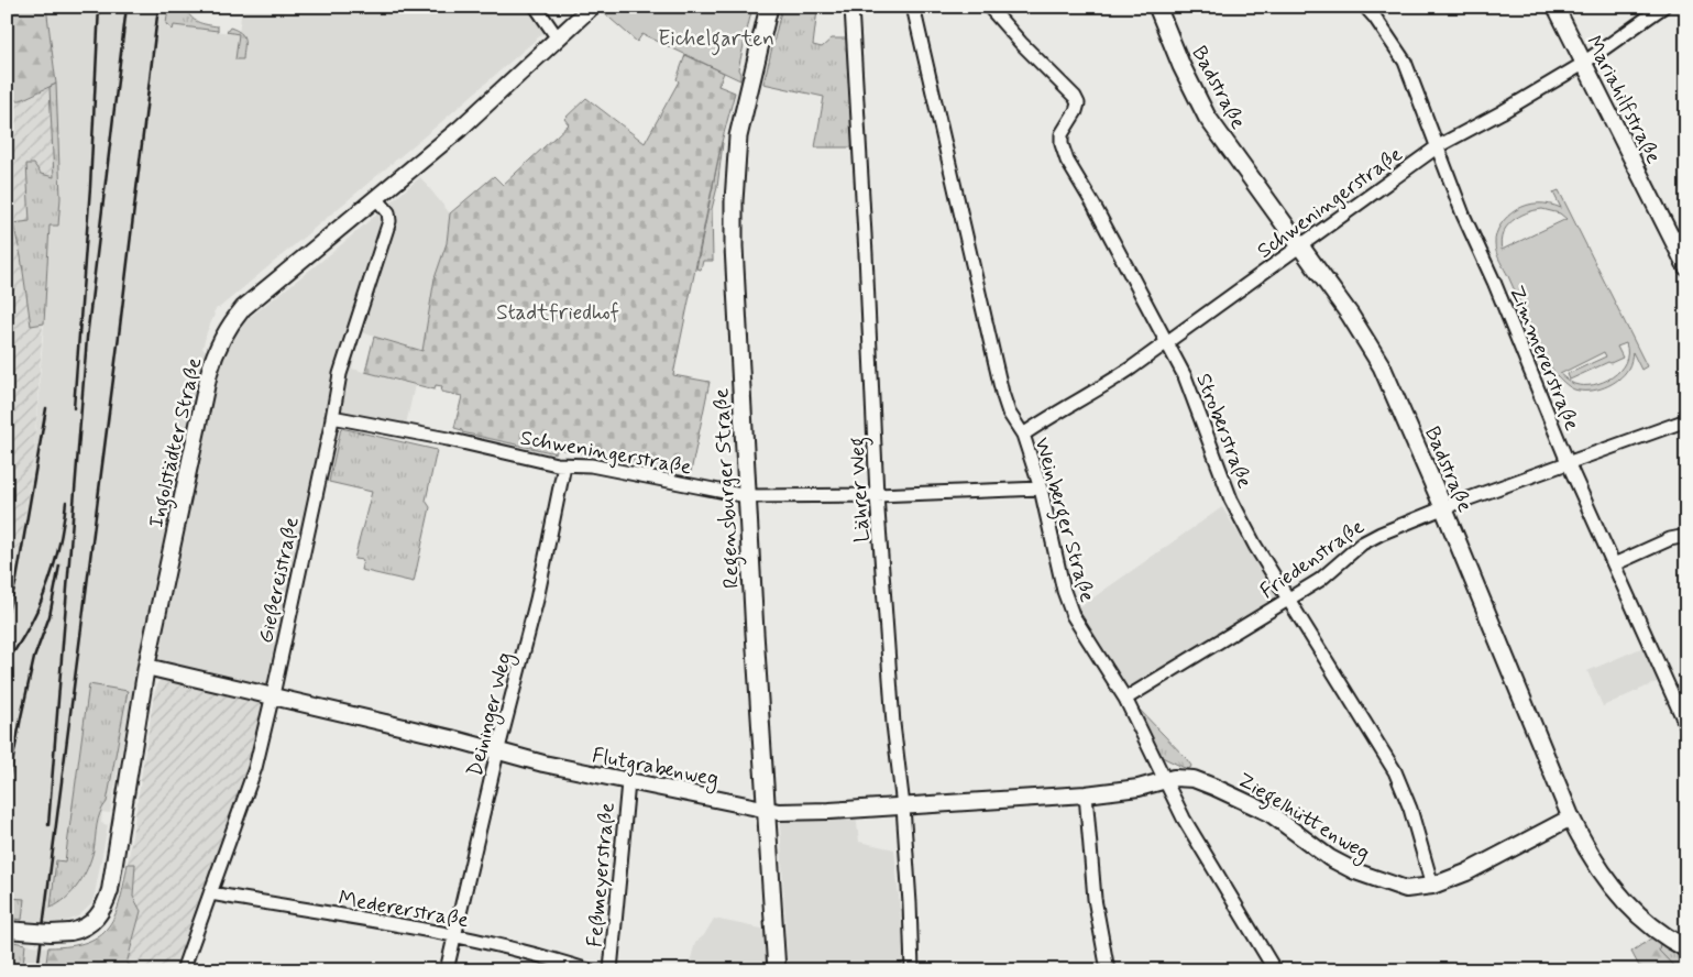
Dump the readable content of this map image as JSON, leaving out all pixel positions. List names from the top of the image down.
{
  "streets": {
    "main road": ["Badstraße", "Regensburger Straße"],
    "street": [
      "Mariahilfstraße",
      "Schweningerstraße",
      "Zimmererstraße",
      "Stroberstraße",
      "Ingolstädter Straße",
      "Lährer Weg",
      "Weinberger Straße",
      "Friedenstraße",
      "Gießereistraße",
      "Deininger Weg",
      "Flutgrabenweg",
      "Ziegelhüttenweg",
      "Feßmeyerstraße",
      "Medererstraße"
    ]
  },
  "crossings": [
    ["Badstraße", "Schweningerstraße"],
    ["Badstraße", "Friedenstraße"],
    ["Badstraße", "Ziegelhüttenweg"],
    ["Mariahilfstraße", "Schweningerstraße"],
    ["Schweningerstraße", "Zimmererstraße"],
    ["Schweningerstraße", "Stroberstraße"],
    ["Schweningerstraße", "Regensburger Straße"],
    ["Schweningerstraße", "Lährer Weg"],
    ["Schweningerstraße", "Weinberger Straße"],
    ["Schweningerstraße", "Gießereistraße"],
    ["Schweningerstraße", "Deininger Weg"],
    ["Zimmererstraße", "Friedenstraße"],
    ["Stroberstraße", "Friedenstraße"],
    ["Stroberstraße", "Ziegelhüttenweg"],
    ["Ingolstädter Straße", "Gießereistraße"],
    ["Ingolstädter Straße", "Flutgrabenweg"],
    ["Regensburger Straße", "Flutgrabenweg"],
    ["Lährer Weg", "Flutgrabenweg"],
    ["Weinberger Straße", "Friedenstraße"],
    ["Weinberger Straße", "Flutgrabenweg"],
    ["Weinberger Straße", "Ziegelhüttenweg"],
    ["Gießereistraße", "Flutgrabenweg"],
    ["Gießereistraße", "Medererstraße"],
    ["Deininger Weg", "Flutgrabenweg"],
    ["Deininger Weg", "Medererstraße"],
    ["Flutgrabenweg", "Ziegelhüttenweg"],
    ["Flutgrabenweg", "Feßmeyerstraße"]
  ],
  "parks": ["Eichelgarten", "Stadtfriedhof"]
}
